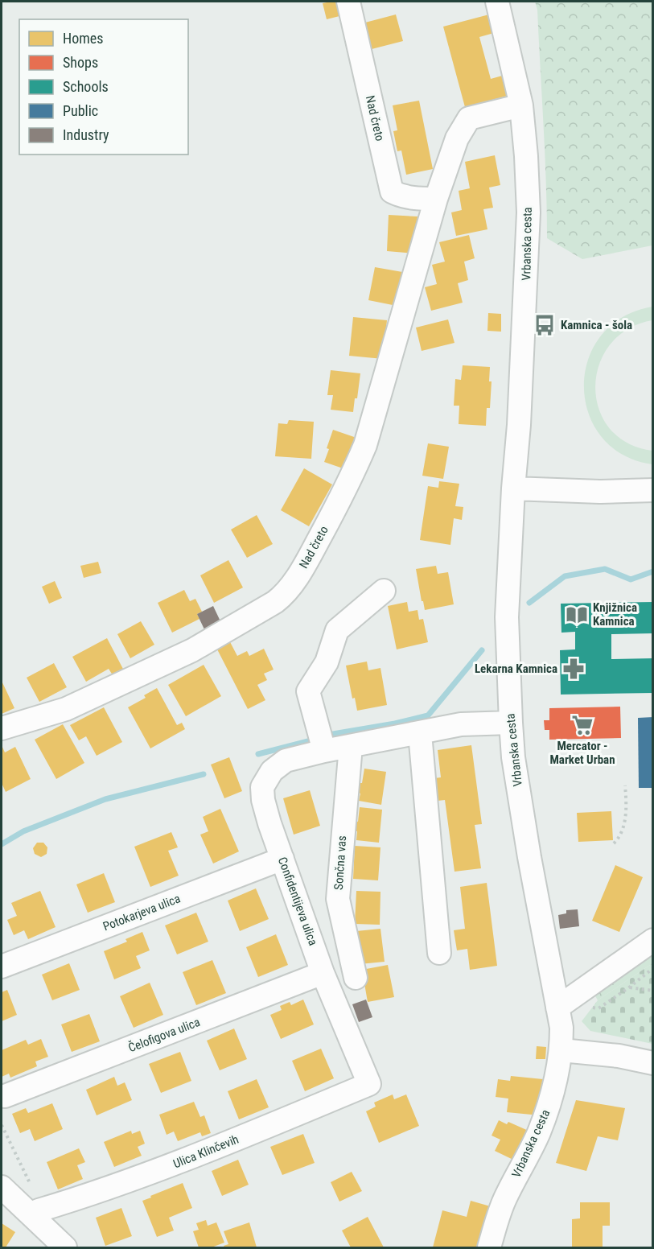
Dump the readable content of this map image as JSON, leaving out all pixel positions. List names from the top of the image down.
{
  "streets": {
    "street": [
      "Nad čreto",
      "Vrbanska cesta",
      "Sončna vas",
      "Confidentijeva ulica",
      "Potokarjeva ulica",
      "Čelofigova ulica",
      "Ulica Klinčevih"
    ]
  },
  "crossings": [
    ["Nad čreto", "Vrbanska cesta"],
    ["Vrbanska cesta", "Confidentijeva ulica"],
    ["Sončna vas", "Confidentijeva ulica"],
    ["Confidentijeva ulica", "Potokarjeva ulica"],
    ["Confidentijeva ulica", "Čelofigova ulica"],
    ["Confidentijeva ulica", "Ulica Klinčevih"]
  ],
  "places": {
    "bus stop": ["Kamnica - šola"],
    "library": ["Knjižnica Kamnica"],
    "pharmacy": ["Lekarna Kamnica"],
    "supermarket": ["Mercator - Market Urban"]
  },
  "legend": [
    "Homes",
    "Shops",
    "Schools",
    "Public",
    "Industry"
  ]
}
